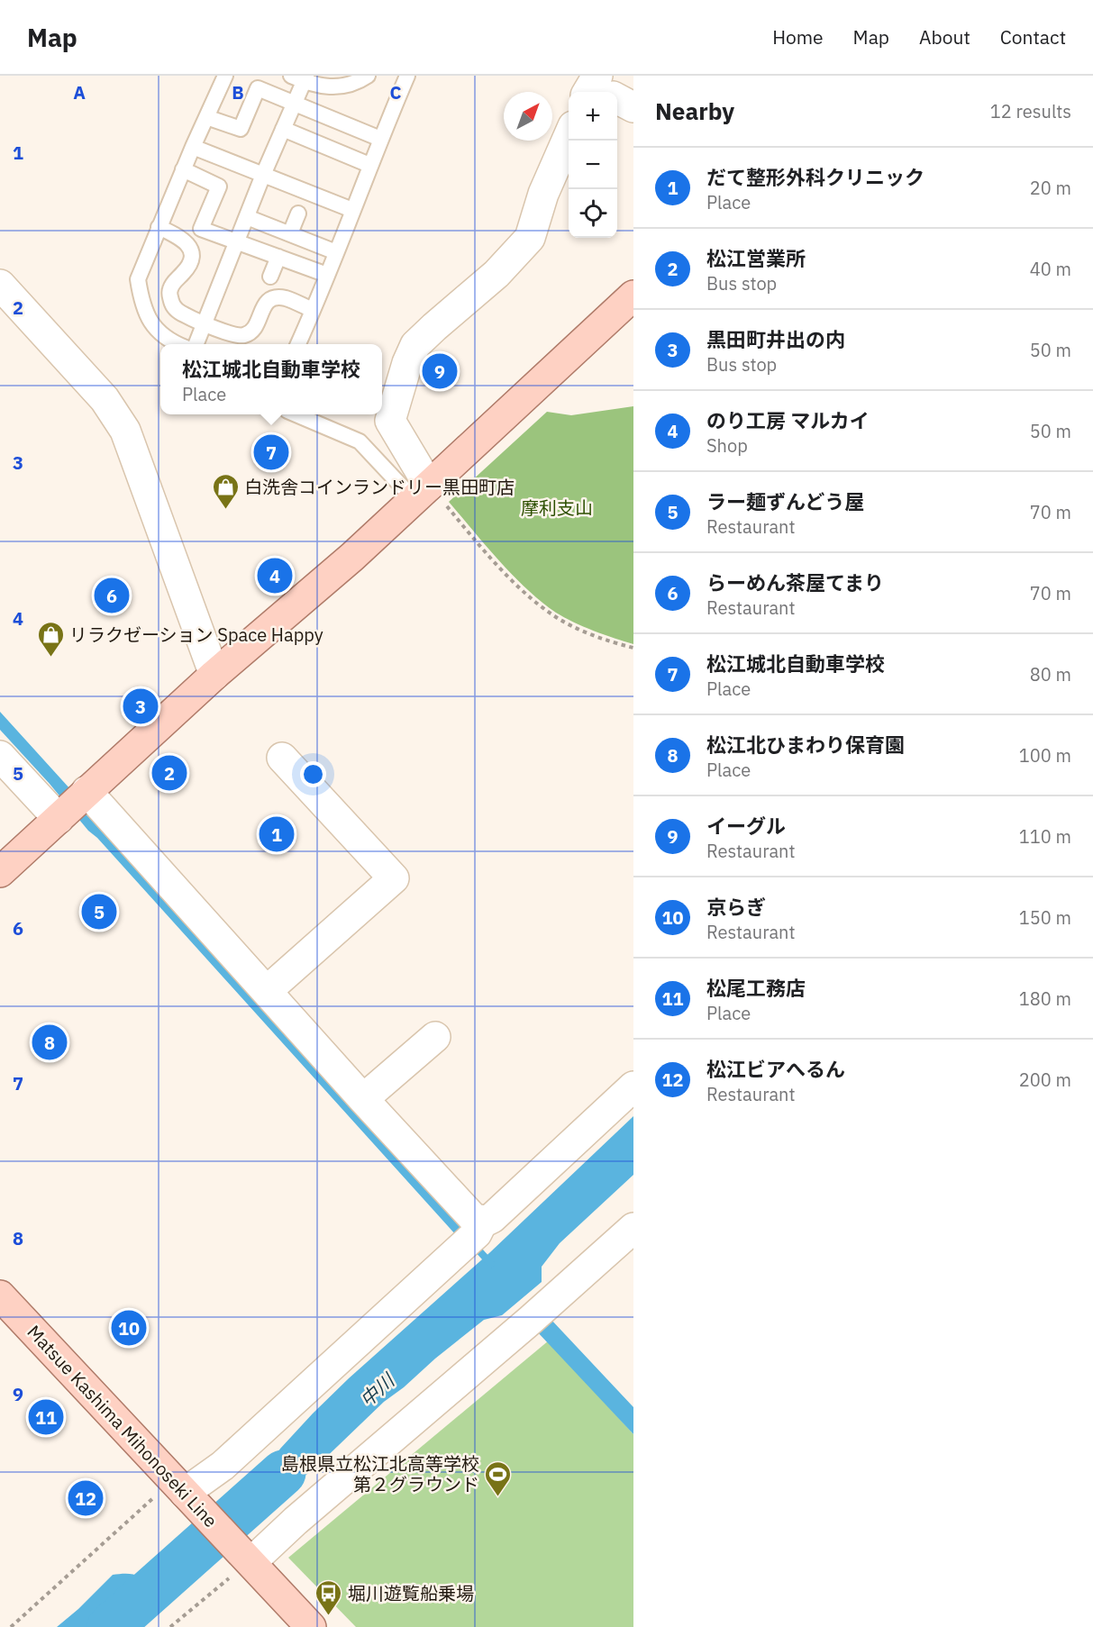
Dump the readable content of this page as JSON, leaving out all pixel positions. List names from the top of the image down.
{
  "streets": {
    "main road": ["Matsue Kashima Mihonoseki Line"]
  },
  "water": ["中川"],
  "parks": ["摩利支山"],
  "places": {
    "shop": ["白洗舎コインランドリー黒田町店", "リラクゼーション Space Happy"],
    "sports": ["島根県立松江北高等学校 第２グラウンド"],
    "bus stop": ["堀川遊覧船乗場"]
  },
  "north": "top right",
  "page": {
    "header": "Map",
    "nav": [
      "Home",
      "Map",
      "About",
      "Contact"
    ],
    "heading": ["Nearby", "12 results"],
    "map_buttons": ["+", "−"],
    "list": [
      {
        "mark": "1",
        "name": "だて整形外科クリニック",
        "note": "Place",
        "value": "20 m"
      },
      {
        "mark": "2",
        "name": "松江営業所",
        "note": "Bus stop",
        "value": "40 m"
      },
      {
        "mark": "3",
        "name": "黒田町井出の内",
        "note": "Bus stop",
        "value": "50 m"
      },
      {
        "mark": "4",
        "name": "のり工房 マルカイ",
        "note": "Shop",
        "value": "50 m"
      },
      {
        "mark": "5",
        "name": "ラー麺ずんどう屋",
        "note": "Restaurant",
        "value": "70 m"
      },
      {
        "mark": "6",
        "name": "らーめん茶屋てまり",
        "note": "Restaurant",
        "value": "70 m"
      },
      {
        "mark": "7",
        "name": "松江城北自動車学校",
        "note": "Place",
        "value": "80 m"
      },
      {
        "mark": "8",
        "name": "松江北ひまわり保育園",
        "note": "Place",
        "value": "100 m"
      },
      {
        "mark": "9",
        "name": "イーグル",
        "note": "Restaurant",
        "value": "110 m"
      },
      {
        "mark": "10",
        "name": "京らぎ",
        "note": "Restaurant",
        "value": "150 m"
      },
      {
        "mark": "11",
        "name": "松尾工務店",
        "note": "Place",
        "value": "180 m"
      },
      {
        "mark": "12",
        "name": "松江ビアへるん",
        "note": "Restaurant",
        "value": "200 m"
      }
    ],
    "popup": ["松江城北自動車学校", "Place"],
    "pins": [
      "9",
      "7",
      "4",
      "6",
      "3",
      "2",
      "1",
      "5",
      "8",
      "10",
      "11",
      "12"
    ]
  },
  "grid": {
    "columns": ["A", "B", "C"],
    "rows": [
      "1",
      "2",
      "3",
      "4",
      "5",
      "6",
      "7",
      "8",
      "9"
    ]
  }
}
